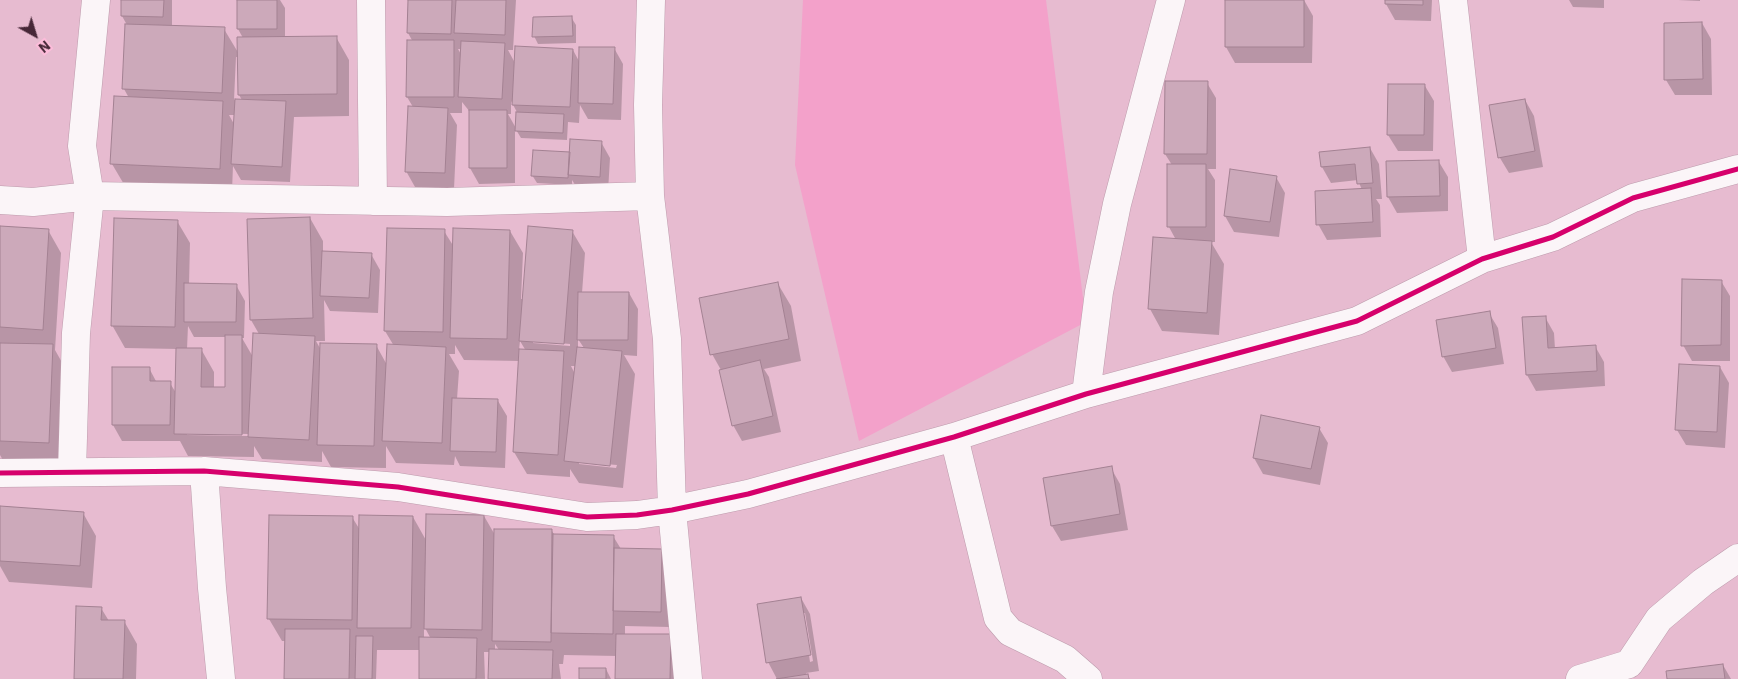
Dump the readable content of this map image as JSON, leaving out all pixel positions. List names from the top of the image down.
{
  "north": "bottom right"
}
